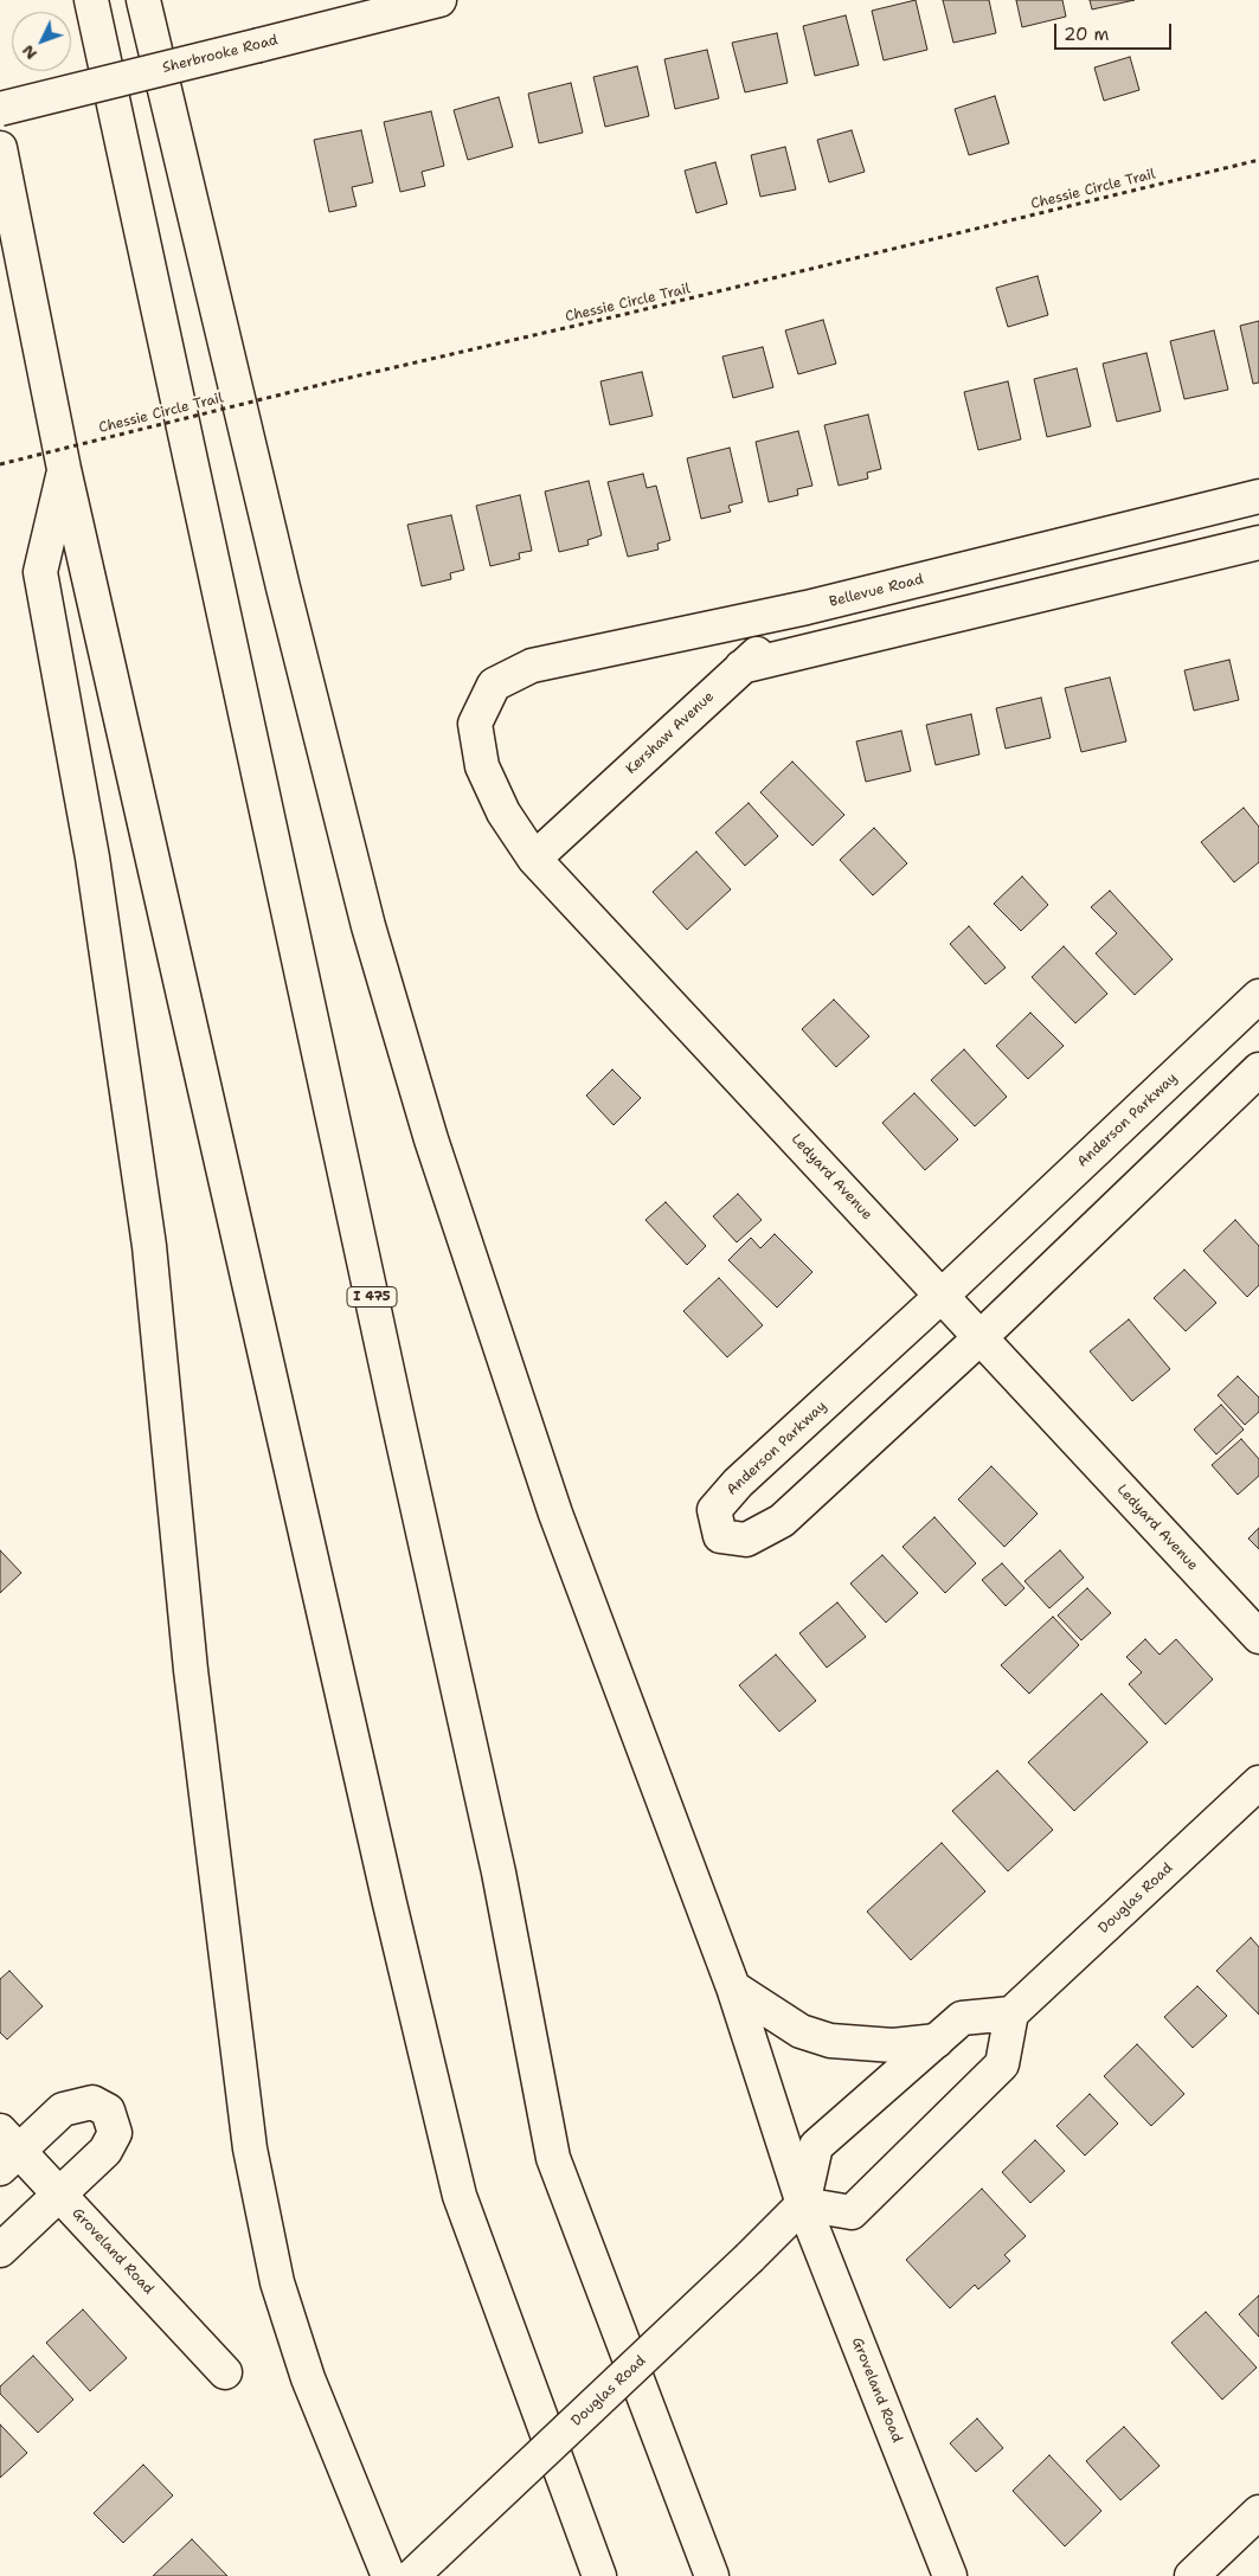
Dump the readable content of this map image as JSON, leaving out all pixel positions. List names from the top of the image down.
{
  "streets": {
    "main road": [
      "Sherbrooke Road",
      "Bellevue Road",
      "Kershaw Avenue",
      "Anderson Parkway",
      "Ledyard Avenue",
      "I 475",
      "Douglas Road",
      "Groveland Road"
    ],
    "path": ["Chessie Circle Trail"]
  },
  "crossings": [
    ["Bellevue Road", "Kershaw Avenue"],
    ["Bellevue Road", "Ledyard Avenue"],
    ["Kershaw Avenue", "Ledyard Avenue"],
    ["Anderson Parkway", "Ledyard Avenue"],
    ["Douglas Road", "Groveland Road"]
  ],
  "scale_bar": "20 m",
  "north": "bottom left"
}
